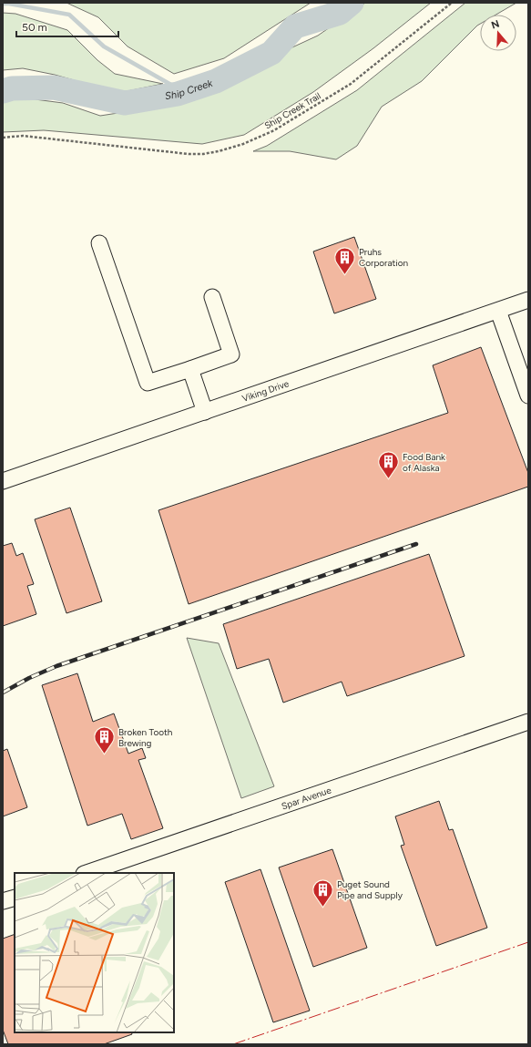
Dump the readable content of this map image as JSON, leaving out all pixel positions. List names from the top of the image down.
{
  "streets": {
    "street": ["Viking Drive", "Spar Avenue"],
    "path": ["Ship Creek Trail"]
  },
  "water": ["Ship Creek"],
  "places": {
    "building": [
      "Pruhs Corporation",
      "Food Bank of Alaska",
      "Broken Tooth Brewing",
      "Puget Sound Pipe and Supply"
    ]
  },
  "scale_bar": "50 m",
  "north": "top"
}
